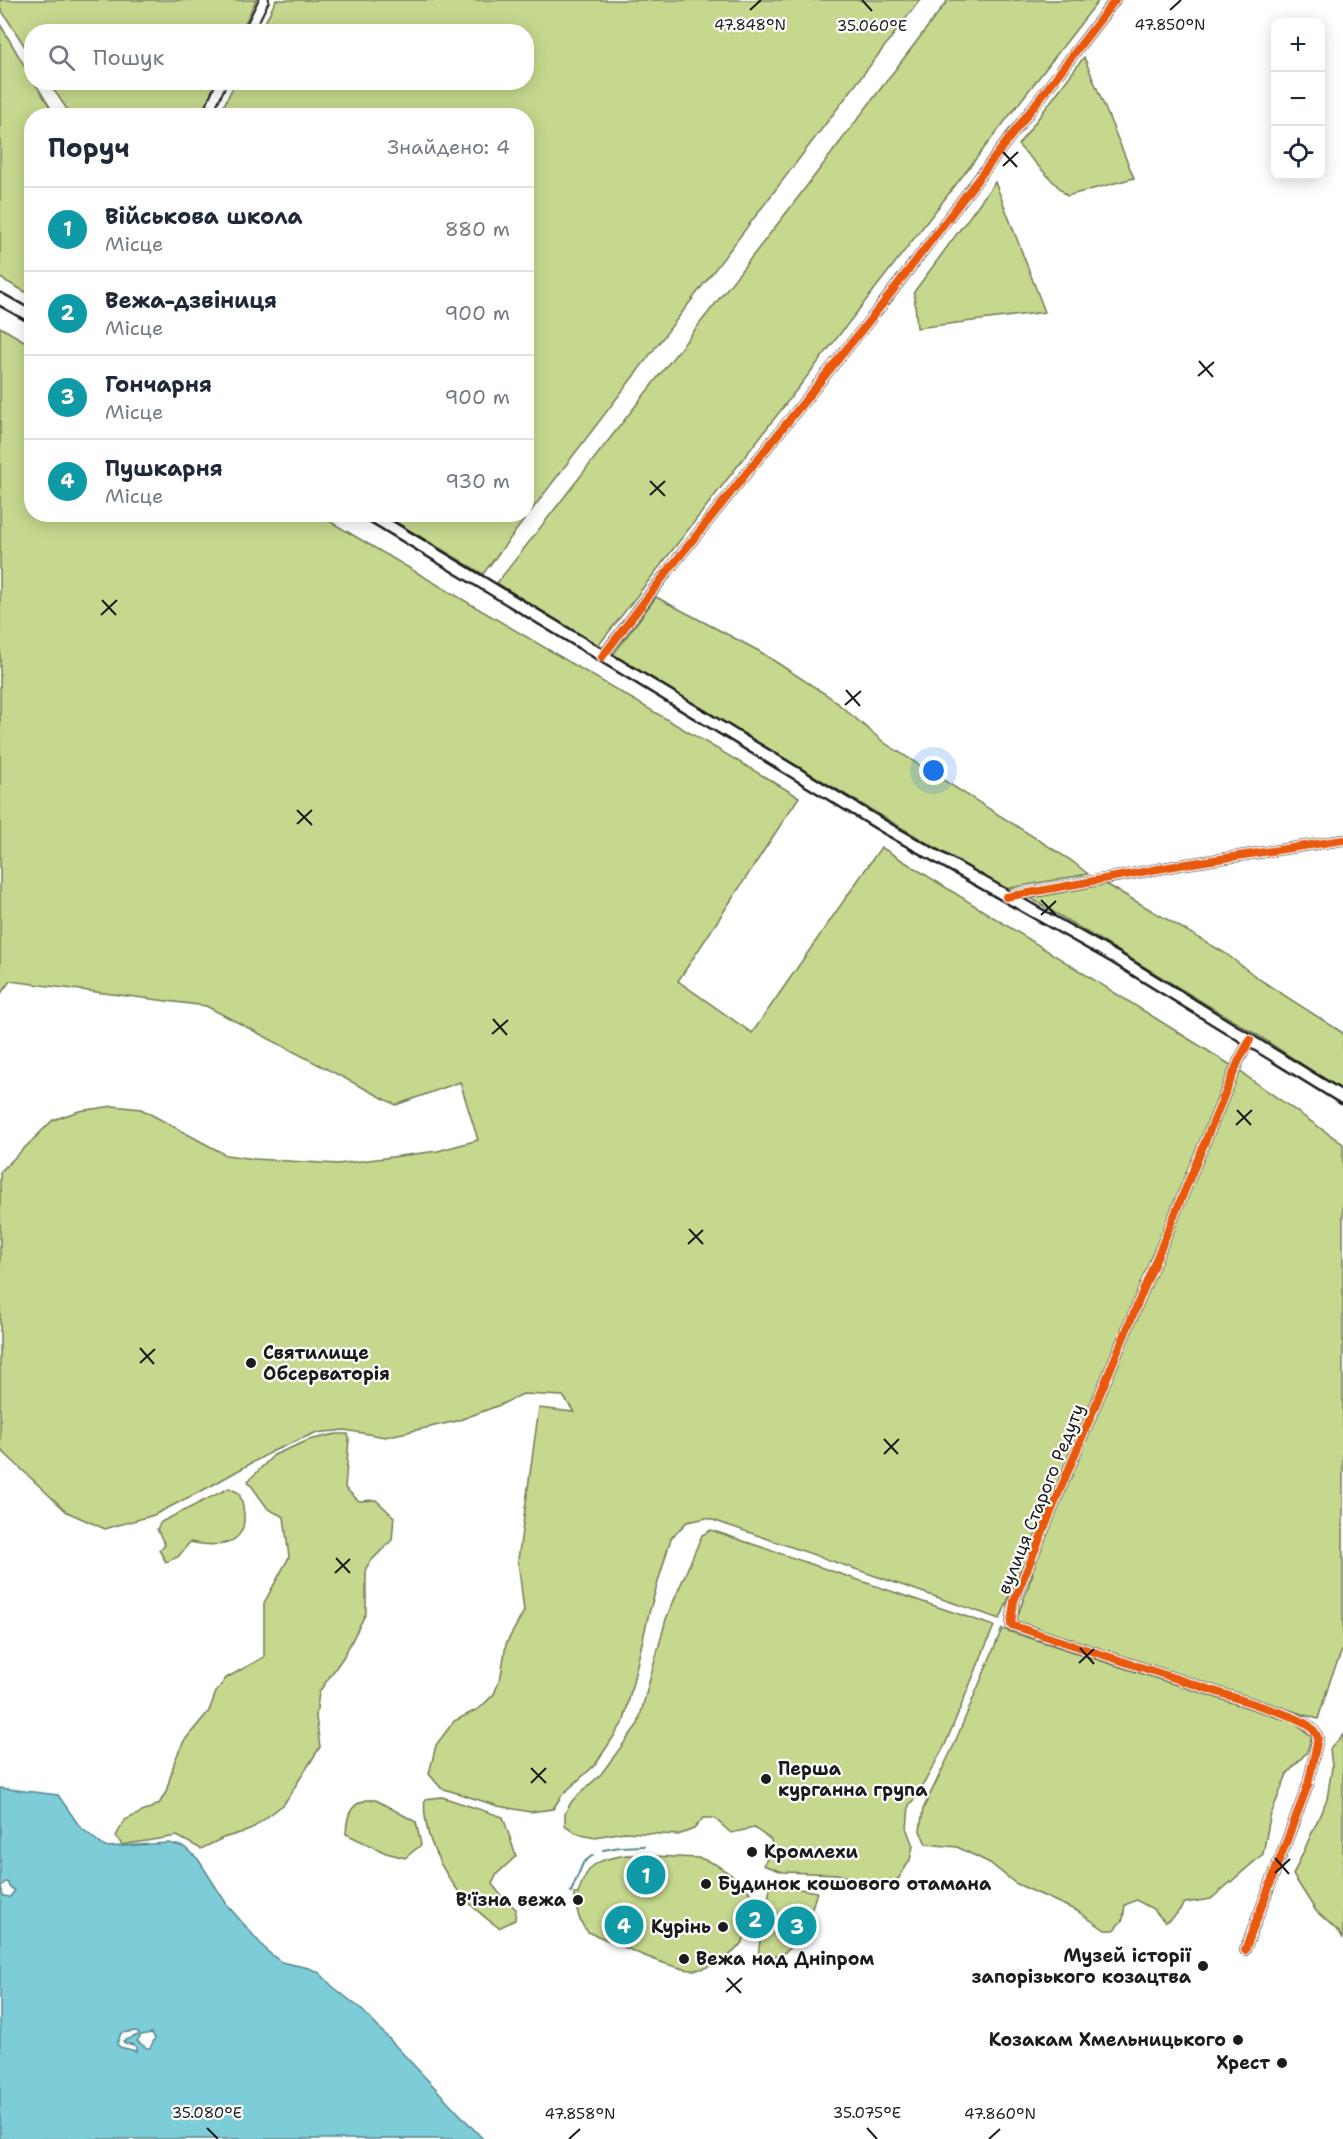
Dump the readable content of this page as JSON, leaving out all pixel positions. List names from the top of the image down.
{
  "streets": {
    "street": ["вулиця Старого Редуту"]
  },
  "places": [
    "Святилище Обсерваторія",
    "Перша курганна група",
    "Кромлехи",
    "Будинок кошового отамана",
    "В'їзна вежа",
    "Курінь",
    "Вежа над Дніпром",
    "Музей історії запорізького козацтва",
    "Козакам Хмельницького",
    "Хрест"
  ],
  "page": {
    "map_buttons": ["+", "−"],
    "search": "Пошук",
    "heading": ["Поруч", "Знайдено: 4"],
    "list": [
      {
        "mark": "1",
        "name": "Військова школа",
        "note": "Місце",
        "value": "880 m"
      },
      {
        "mark": "2",
        "name": "Вежа-дзвіниця",
        "note": "Місце",
        "value": "900 m"
      },
      {
        "mark": "3",
        "name": "Гончарня",
        "note": "Місце",
        "value": "900 m"
      },
      {
        "mark": "4",
        "name": "Пушкарня",
        "note": "Місце",
        "value": "930 m"
      }
    ],
    "pins": [
      "1",
      "2",
      "4",
      "3"
    ]
  },
  "coordinates": [
    "47.850°N",
    "47.848°N",
    "35.060°E",
    "35.080°E",
    "35.075°E",
    "47.858°N",
    "47.860°N"
  ]
}
